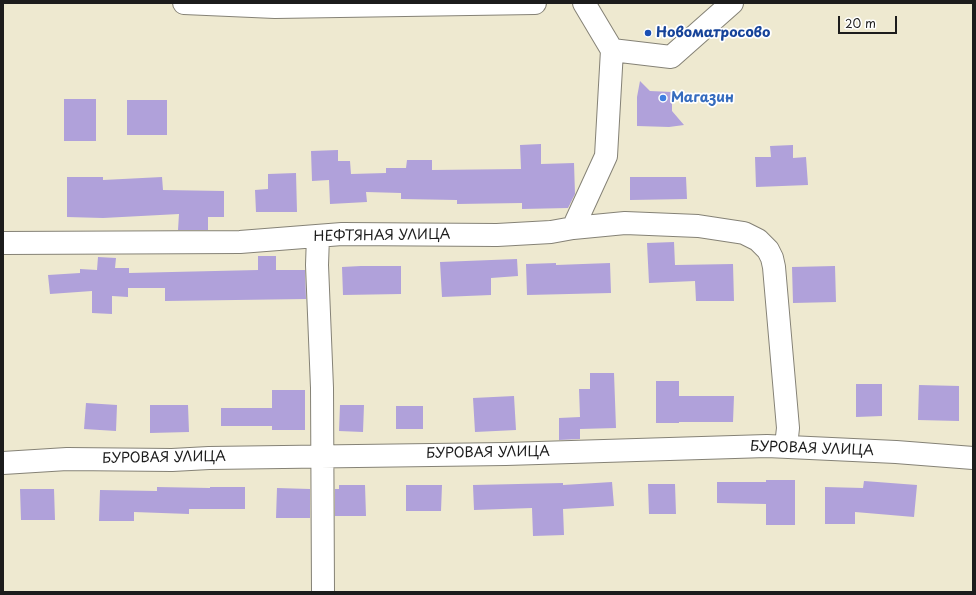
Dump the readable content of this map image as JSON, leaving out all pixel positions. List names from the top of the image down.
{
  "streets": {
    "street": ["НЕФТЯНАЯ УЛИЦА", "БУРОВАЯ УЛИЦА"]
  },
  "crossings": [
    ["НЕФТЯНАЯ УЛИЦА", "БУРОВАЯ УЛИЦА"]
  ],
  "places": ["Новоматросово", "Магазин"],
  "scale_bar": "20 m"
}
